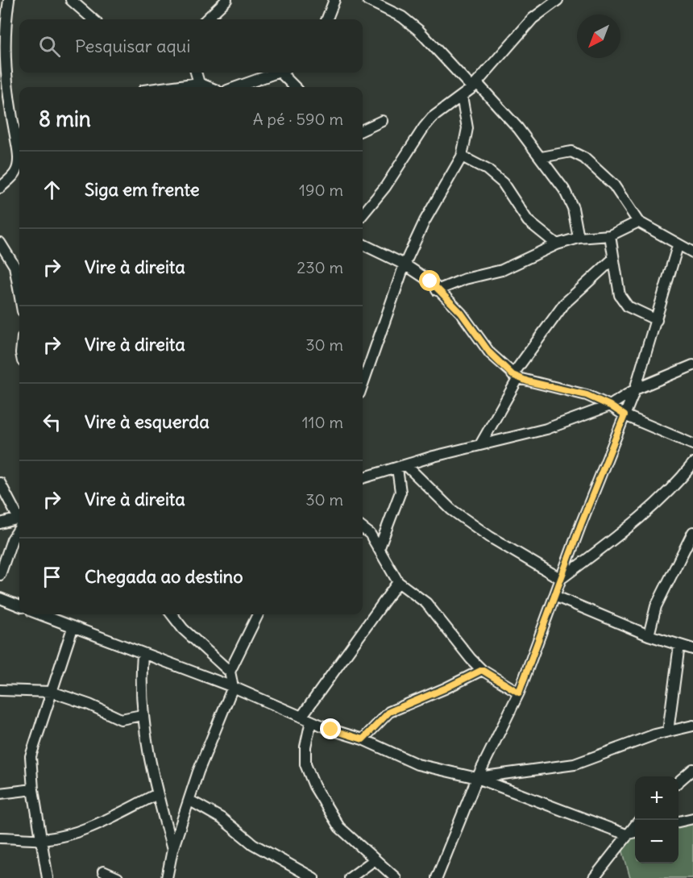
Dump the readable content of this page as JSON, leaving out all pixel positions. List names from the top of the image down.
{
  "north": "bottom left",
  "page": {
    "search": "Pesquisar aqui",
    "heading": ["8 min", "A pé · 590 m"],
    "list": [
      ["Siga em frente", "190 m"],
      ["Vire à direita", "230 m"],
      ["Vire à direita", "30 m"],
      ["Vire à esquerda", "110 m"],
      ["Vire à direita", "30 m"],
      "Chegada ao destino"
    ],
    "map_buttons": ["+", "−"]
  }
}
